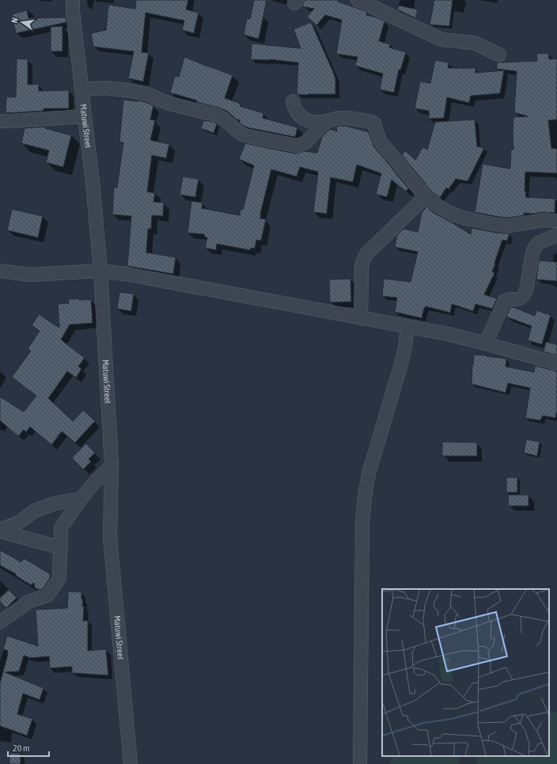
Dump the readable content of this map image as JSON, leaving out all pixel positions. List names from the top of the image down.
{
  "streets": {
    "street": ["Matuwi Street"]
  },
  "scale_bar": "20 m",
  "north": "left"
}
